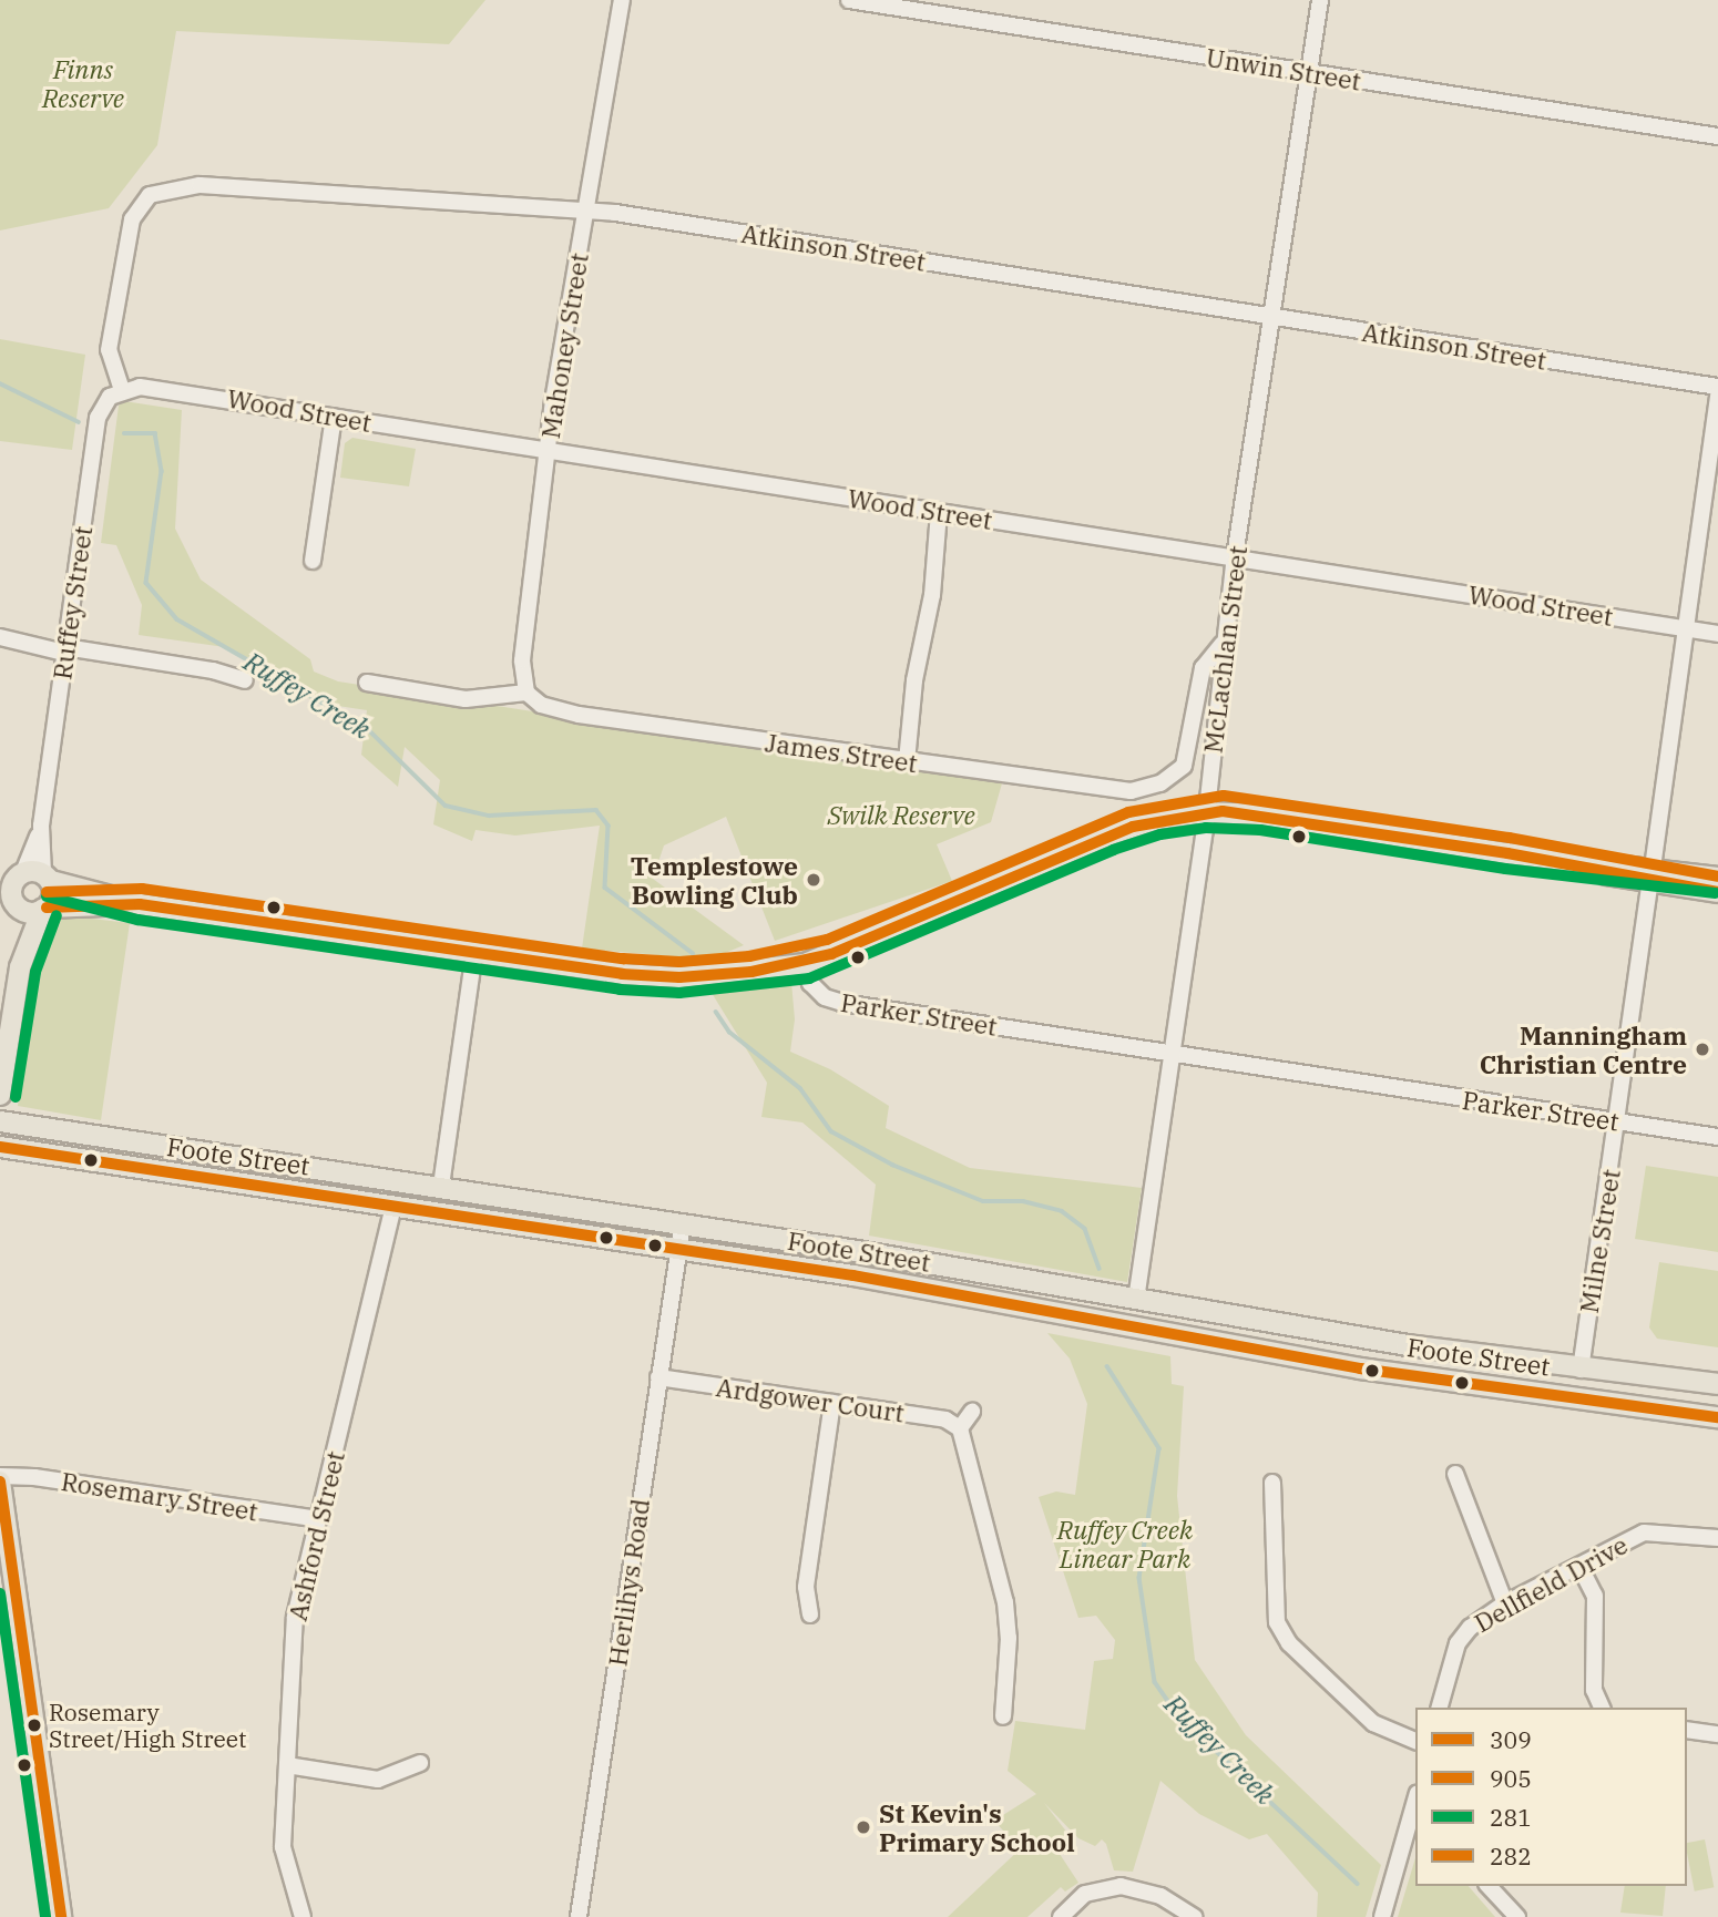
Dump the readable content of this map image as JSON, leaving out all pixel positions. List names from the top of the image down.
{
  "streets": {
    "main road": ["Foote Street"],
    "street": [
      "Unwin Street",
      "Atkinson Street",
      "Mahoney Street",
      "Wood Street",
      "Ruffey Street",
      "McLachlan Street",
      "James Street",
      "Parker Street",
      "Milne Street",
      "Ardgower Court",
      "Rosemary Street",
      "Ashford Street",
      "Herlihys Road",
      "Dellfield Drive"
    ]
  },
  "crossings": [
    ["Unwin Street", "McLachlan Street"],
    ["Atkinson Street", "Mahoney Street"],
    ["Atkinson Street", "Wood Street"],
    ["Atkinson Street", "Ruffey Street"],
    ["Atkinson Street", "McLachlan Street"],
    ["Mahoney Street", "Wood Street"],
    ["Mahoney Street", "James Street"],
    ["Wood Street", "Ruffey Street"],
    ["Wood Street", "McLachlan Street"],
    ["Wood Street", "Milne Street"],
    ["McLachlan Street", "James Street"],
    ["McLachlan Street", "Parker Street"],
    ["McLachlan Street", "Foote Street"],
    ["Parker Street", "Milne Street"],
    ["Foote Street", "Milne Street"],
    ["Foote Street", "Ashford Street"],
    ["Foote Street", "Herlihys Road"],
    ["Ardgower Court", "Herlihys Road"],
    ["Rosemary Street", "Ashford Street"]
  ],
  "water": ["Ruffey Creek"],
  "parks": ["Finns Reserve", "Swilk Reserve", "Ruffey Creek Linear Park"],
  "places": [
    "Templestowe Bowling Club",
    "Manningham Christian Centre",
    "Rosemary Street/High Street",
    "St Kevin's Primary School"
  ],
  "lines": [
    "transit line 282",
    "transit line 905",
    "transit line 281",
    "transit line 309"
  ],
  "legend": [
    "309",
    "905",
    "281",
    "282"
  ]
}
